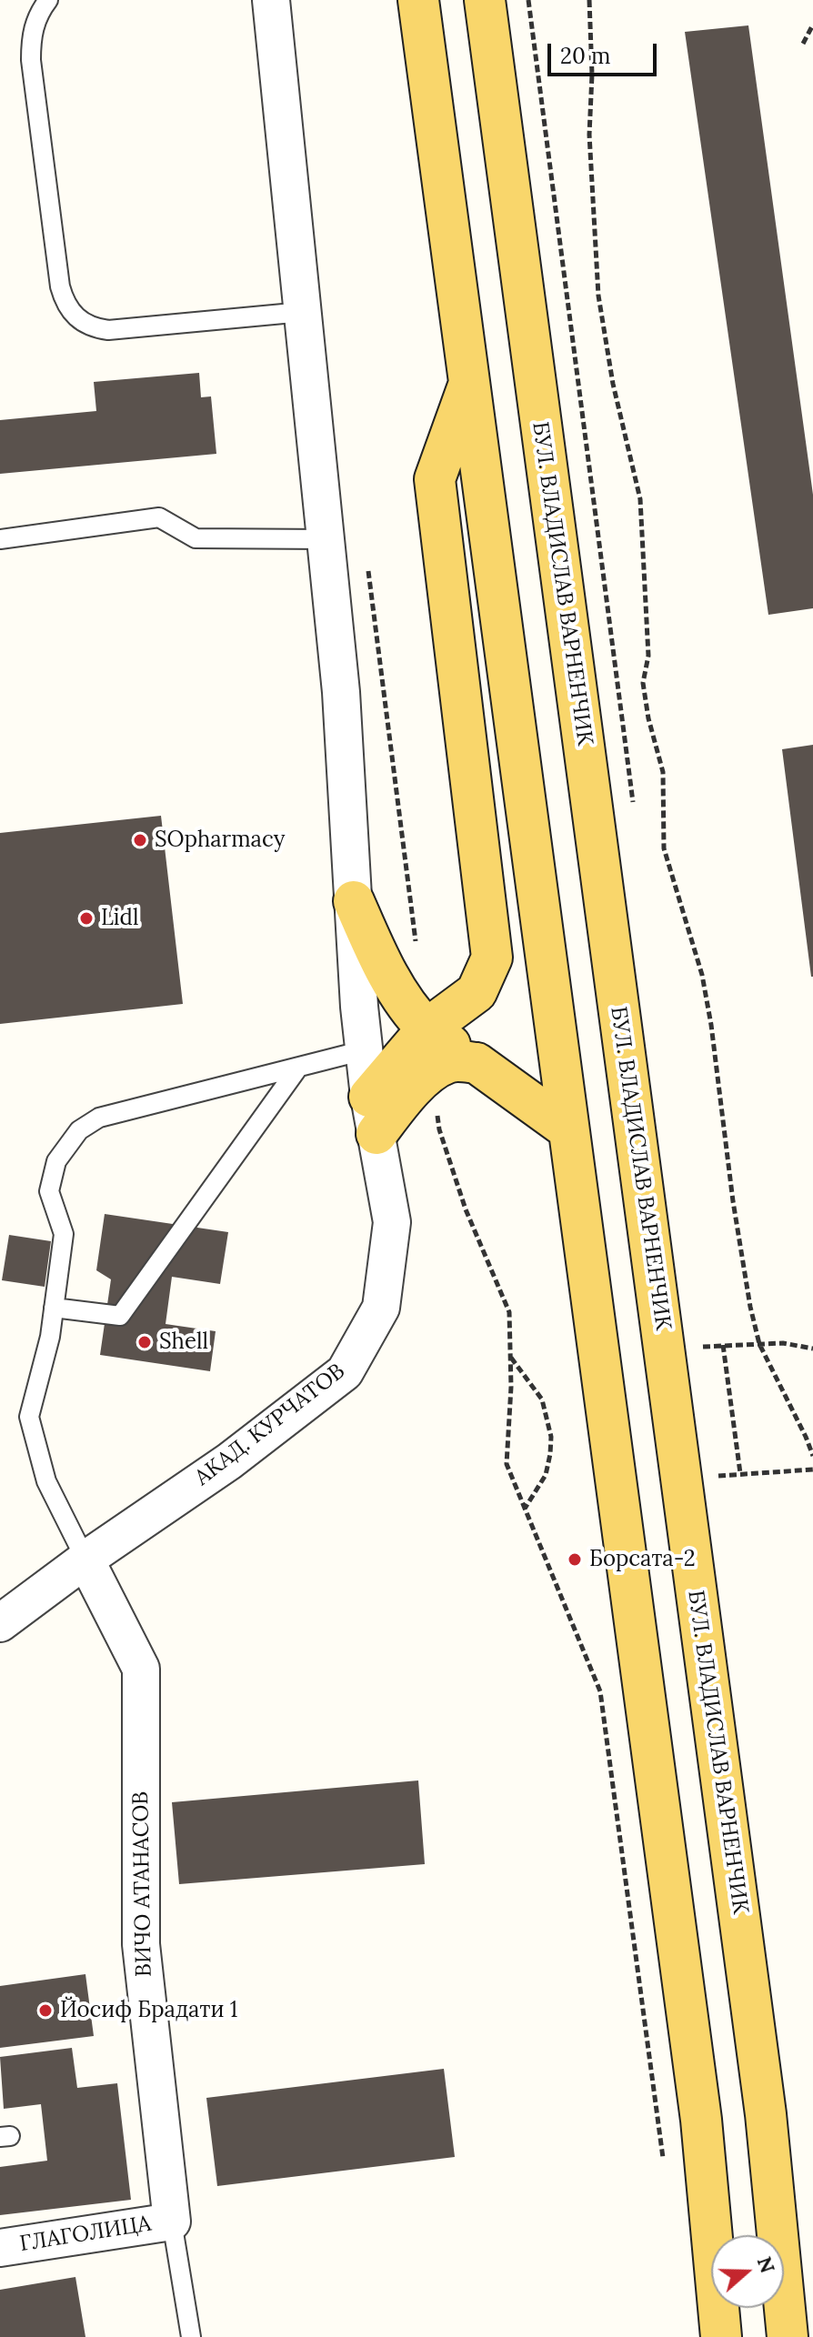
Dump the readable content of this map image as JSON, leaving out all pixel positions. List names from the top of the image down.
{
  "streets": {
    "main road": ["БУЛ. ВЛАДИСЛАВ ВАРНЕНЧИК"],
    "street": ["АКАД. КУРЧАТОВ", "ВИЧО АТАНАСОВ", "ГЛАГОЛИЦА"]
  },
  "crossings": [
    ["АКАД. КУРЧАТОВ", "ВИЧО АТАНАСОВ"],
    ["ВИЧО АТАНАСОВ", "ГЛАГОЛИЦА"]
  ],
  "places": [
    "SOpharmacy",
    "Lidl",
    "Shell",
    "Борсата-2",
    "Йосиф Брадати 1"
  ],
  "scale_bar": "20 m",
  "north": "right"
}
